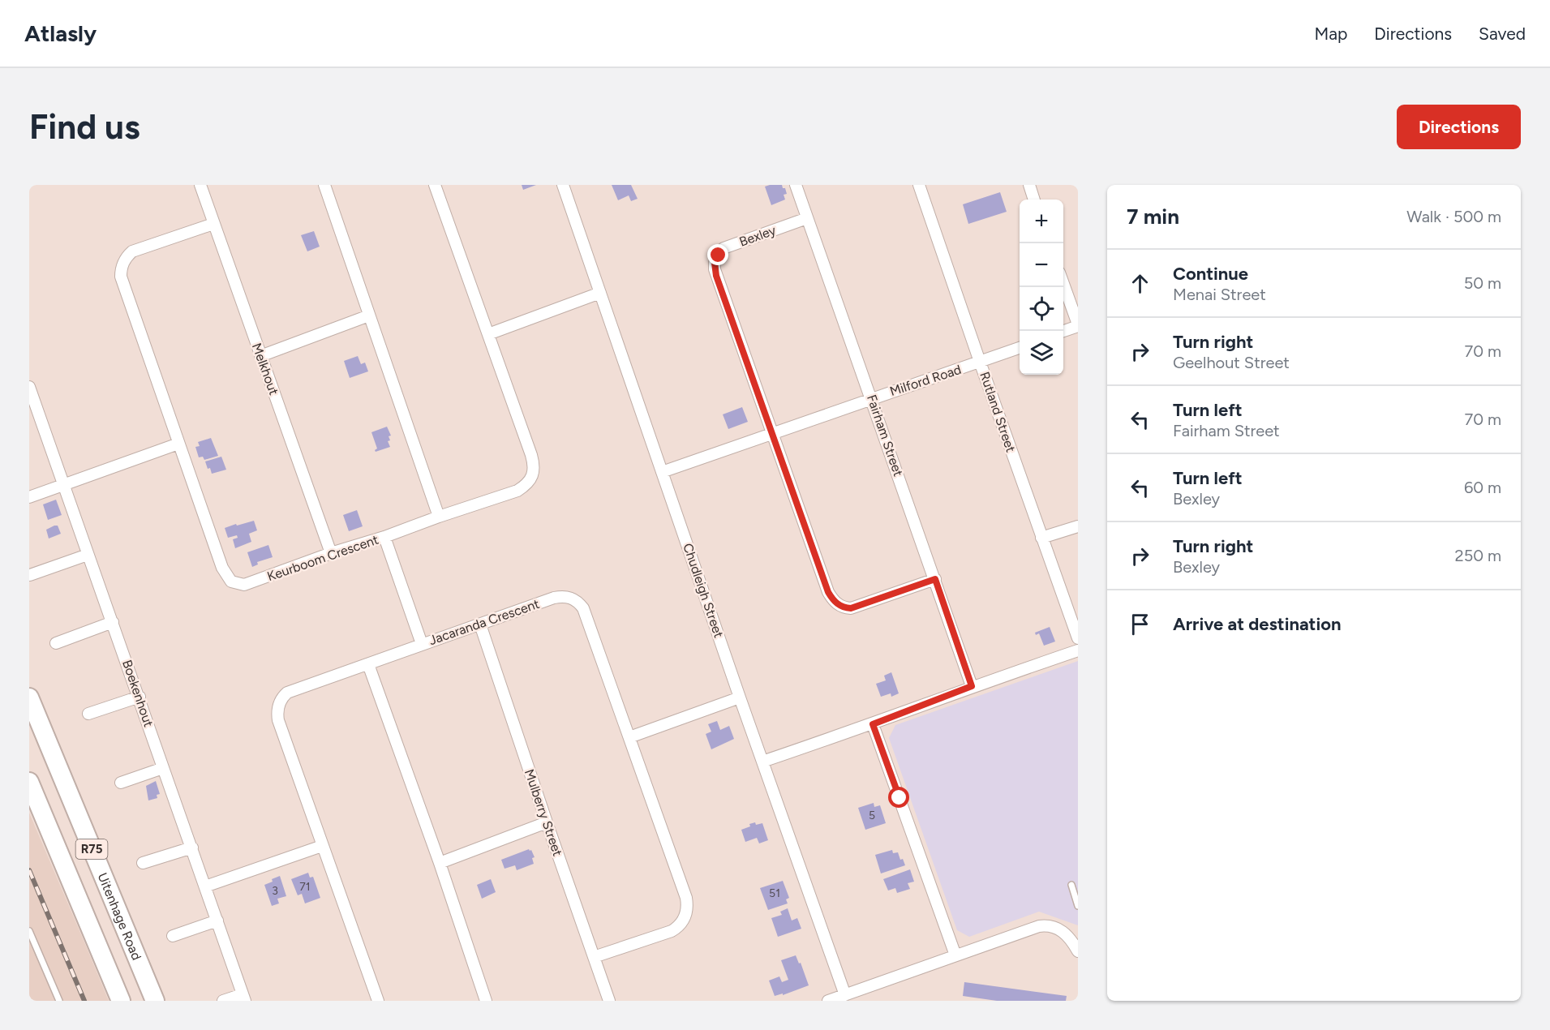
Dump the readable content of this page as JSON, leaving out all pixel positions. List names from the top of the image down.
{
  "streets": {
    "main road": ["R75", "Uitenhage Road"],
    "street": [
      "Bexley",
      "Melkhout",
      "Milford Road",
      "Rutland Street",
      "Fairham Street",
      "Keurboom Crescent",
      "Chudleigh Street",
      "Jacaranda Crescent",
      "Boekenhout",
      "Mulberry Street"
    ]
  },
  "crossings": [
    ["Bexley", "Milford Road"],
    ["Bexley", "Fairham Street"],
    ["Melkhout", "Keurboom Crescent"],
    ["Milford Road", "Rutland Street"],
    ["Milford Road", "Fairham Street"],
    ["Milford Road", "Chudleigh Street"],
    ["Jacaranda Crescent", "Mulberry Street"]
  ],
  "house_numbers": [
    "5",
    "71",
    "3",
    "51"
  ],
  "page": {
    "header": "Atlasly",
    "nav": ["Map", "Directions", "Saved"],
    "buttons": "Directions",
    "title": "Find us",
    "heading": ["7 min", "Walk · 500 m"],
    "map_buttons": ["+", "−"],
    "list": [
      ["Continue", "Menai Street", "50 m"],
      ["Turn right", "Geelhout Street", "70 m"],
      ["Turn left", "Fairham Street", "70 m"],
      ["Turn left", "Bexley", "60 m"],
      ["Turn right", "Bexley", "250 m"],
      "Arrive at destination"
    ]
  }
}
